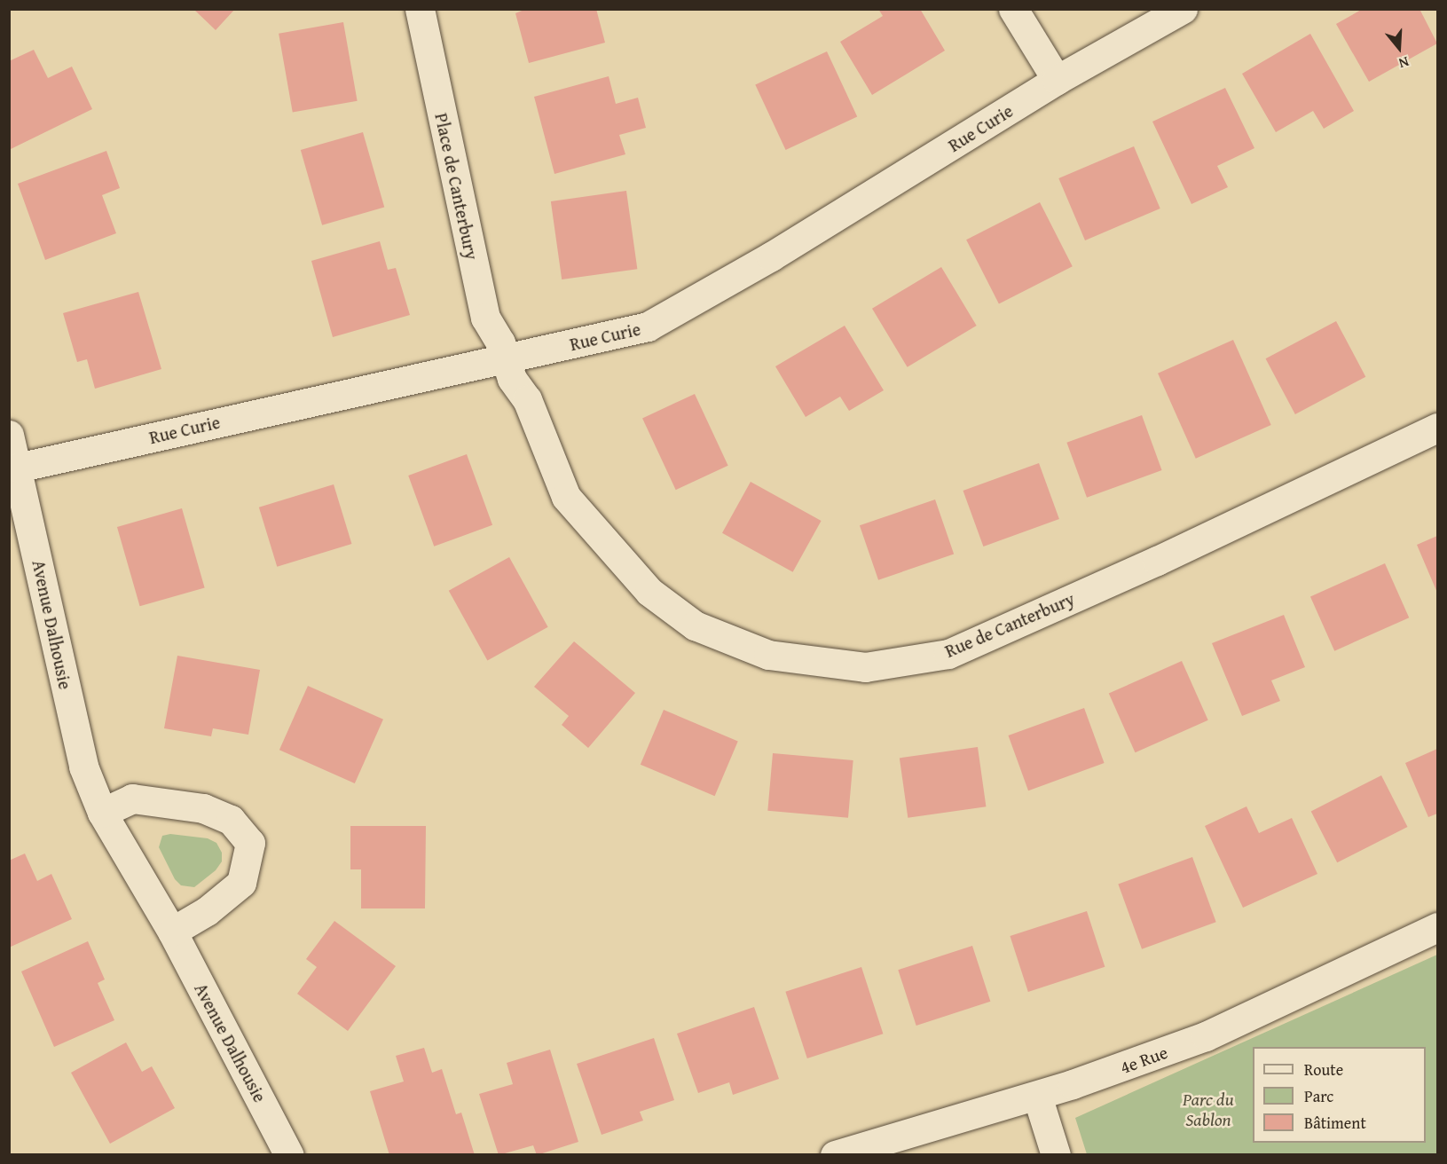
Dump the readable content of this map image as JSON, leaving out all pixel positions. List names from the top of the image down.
{
  "streets": {
    "street": [
      "Rue Curie",
      "Place de Canterbury",
      "Avenue Dalhousie",
      "Rue de Canterbury",
      "4e Rue"
    ]
  },
  "crossings": [
    ["Rue Curie", "Place de Canterbury"],
    ["Rue Curie", "Avenue Dalhousie"],
    ["Rue Curie", "Rue de Canterbury"],
    ["Place de Canterbury", "Rue de Canterbury"]
  ],
  "parks": ["Parc du Sablon"],
  "legend": ["Route", "Parc", "Bâtiment"],
  "north": "bottom"
}
